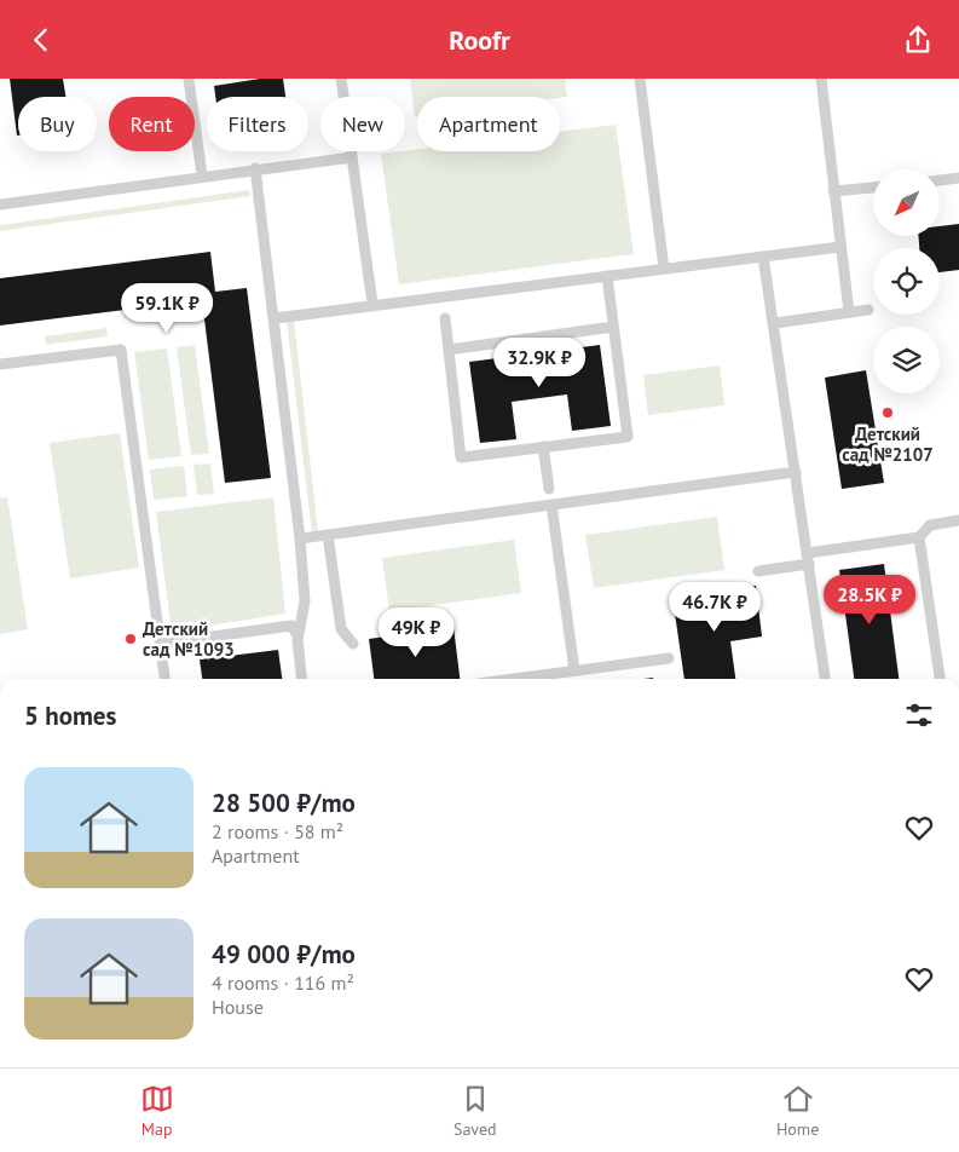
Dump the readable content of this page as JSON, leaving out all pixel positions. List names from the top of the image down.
{
  "places": ["Детский сад №2107", "Детский сад №1093"],
  "north": "bottom left",
  "page": {
    "header": "Roofr",
    "chip": [
      "Buy",
      "Rent",
      "Filters",
      "New",
      "Apartment"
    ],
    "price": [
      "59.1K ₽",
      "32.9K ₽",
      "28.5K ₽",
      "46.7K ₽",
      "49K ₽"
    ],
    "heading": "5 homes",
    "list": [
      {
        "name": "28 500 ₽/mo",
        "note": "2 rooms · 58 m² · Apartment"
      },
      {
        "name": "49 000 ₽/mo",
        "note": "4 rooms · 116 m² · House"
      }
    ],
    "tabs": ["Map", "Saved", "Home"]
  }
}
